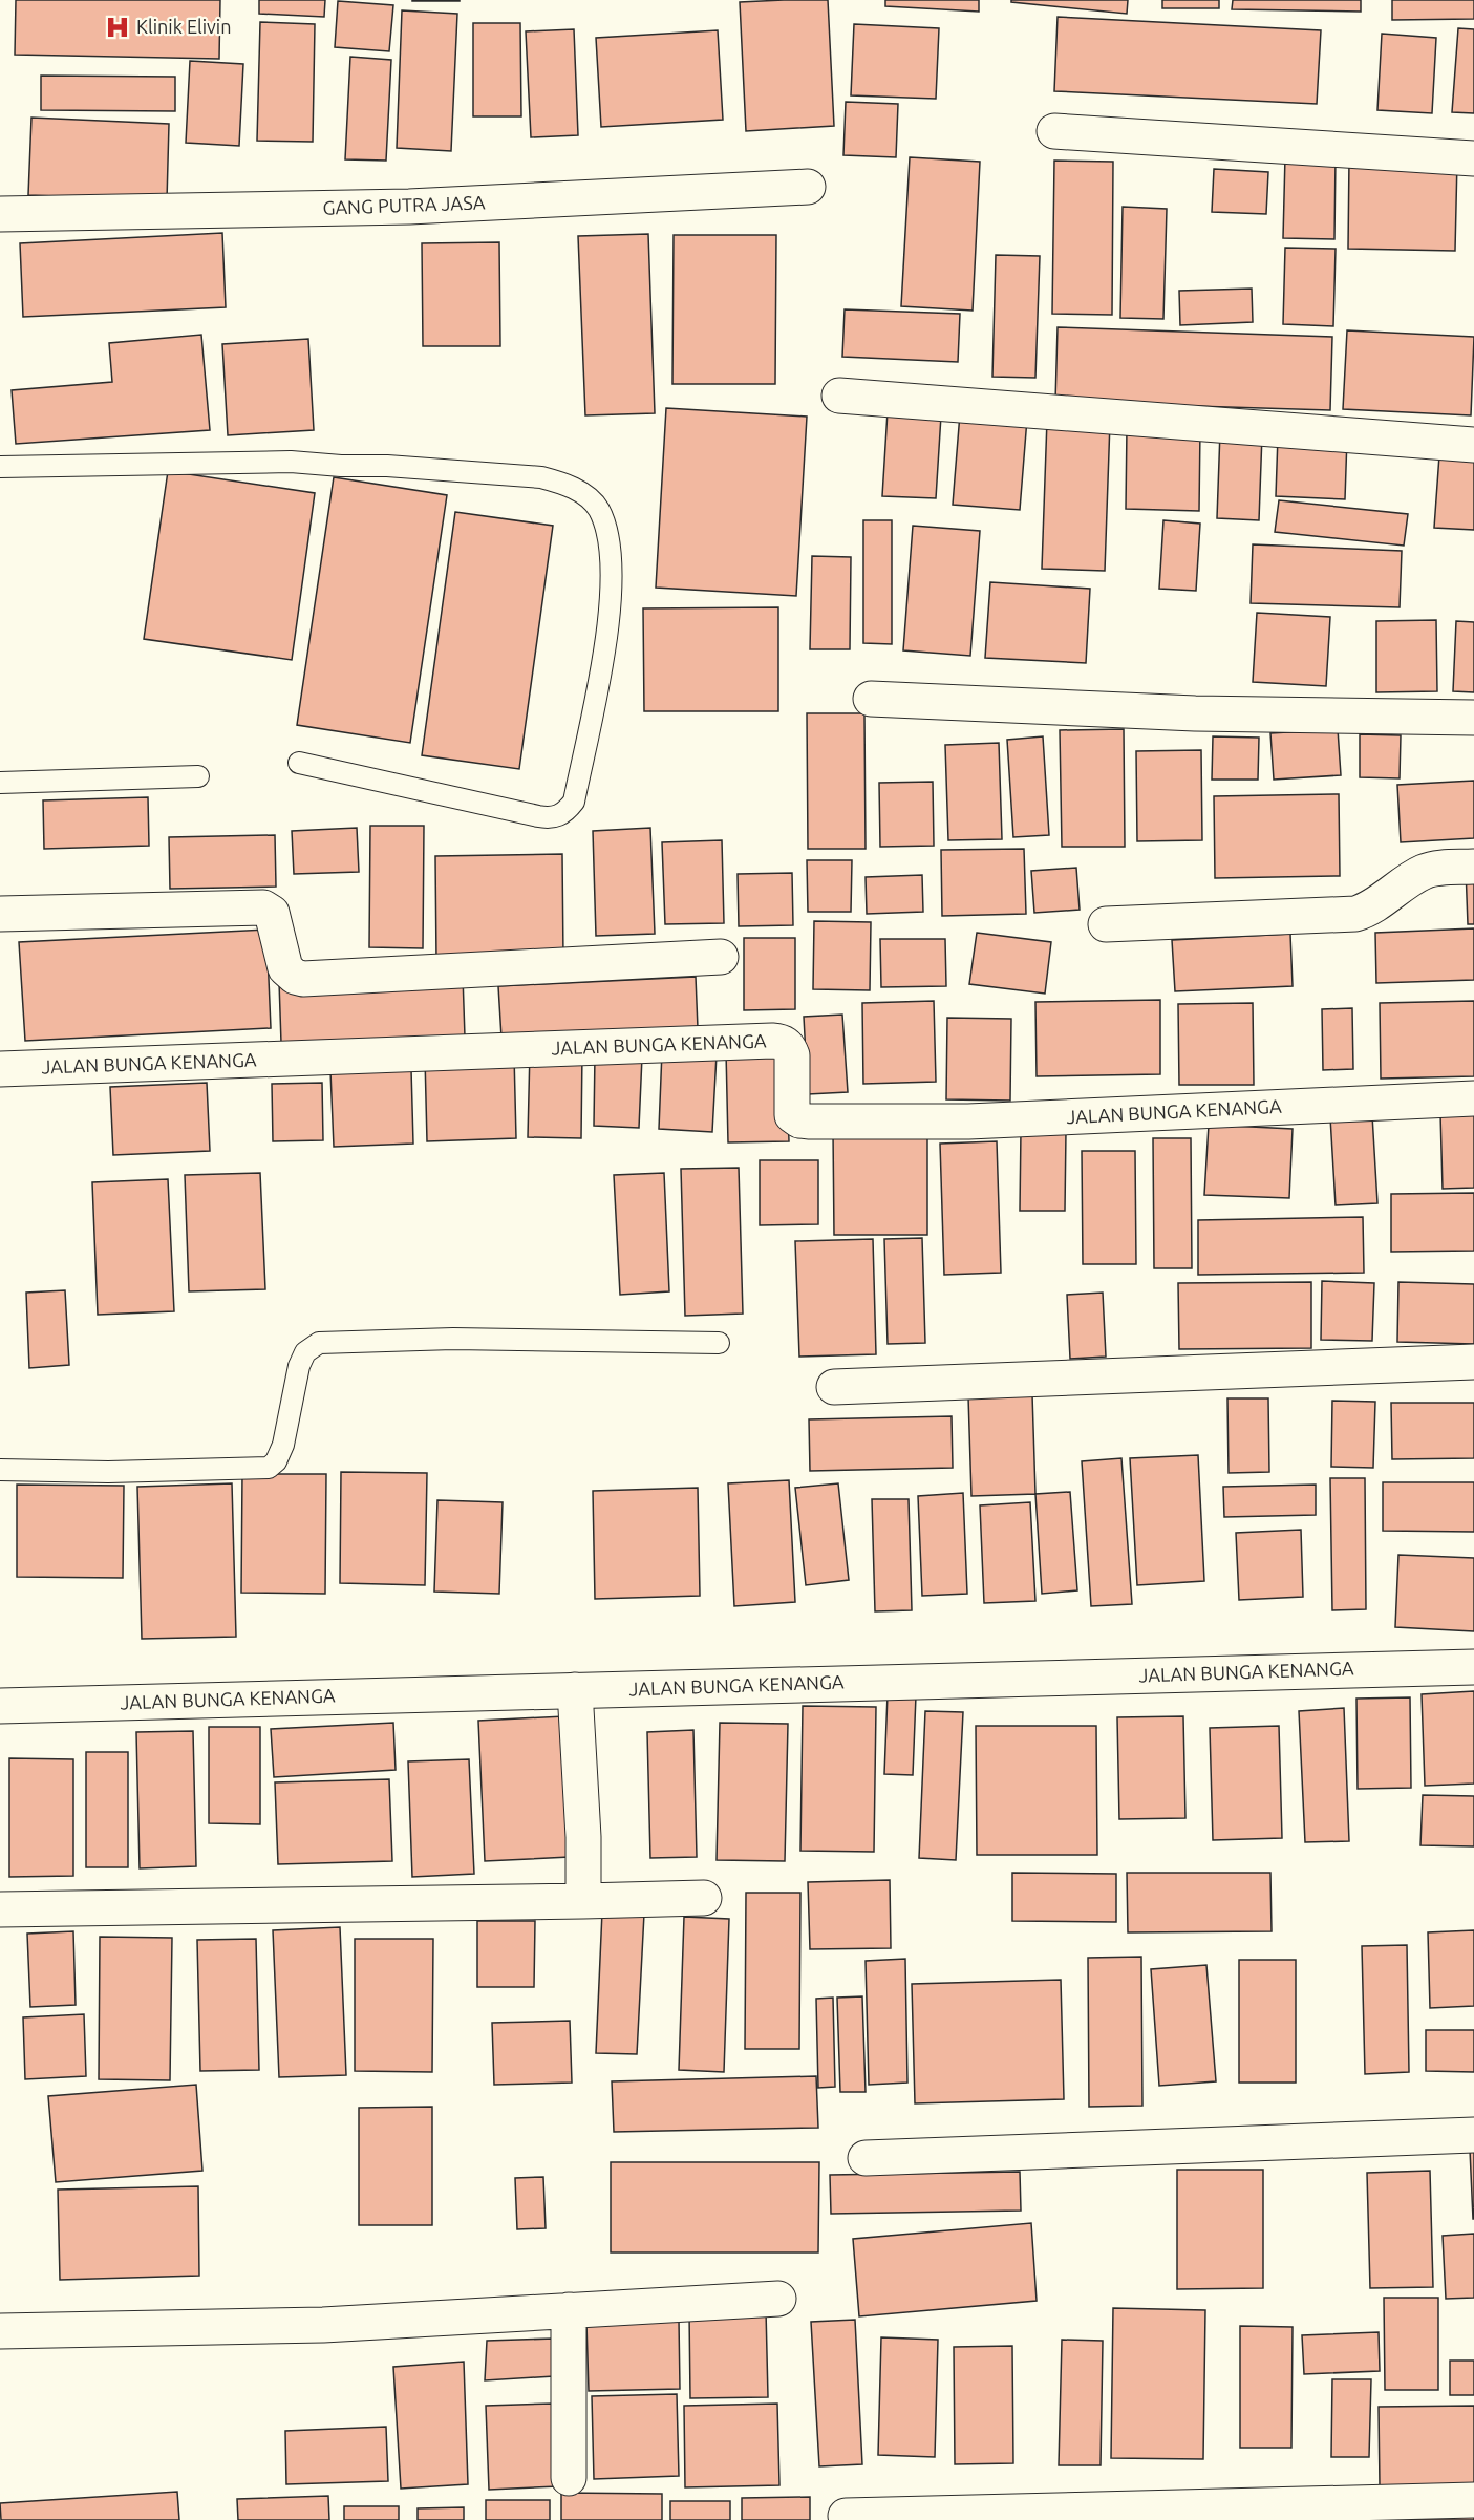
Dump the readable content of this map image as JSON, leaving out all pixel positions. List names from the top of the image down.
{
  "streets": {
    "street": ["GANG PUTRA JASA", "JALAN BUNGA KENANGA"]
  },
  "places": {
    "hospital": ["Klinik Elivin"]
  }
}
